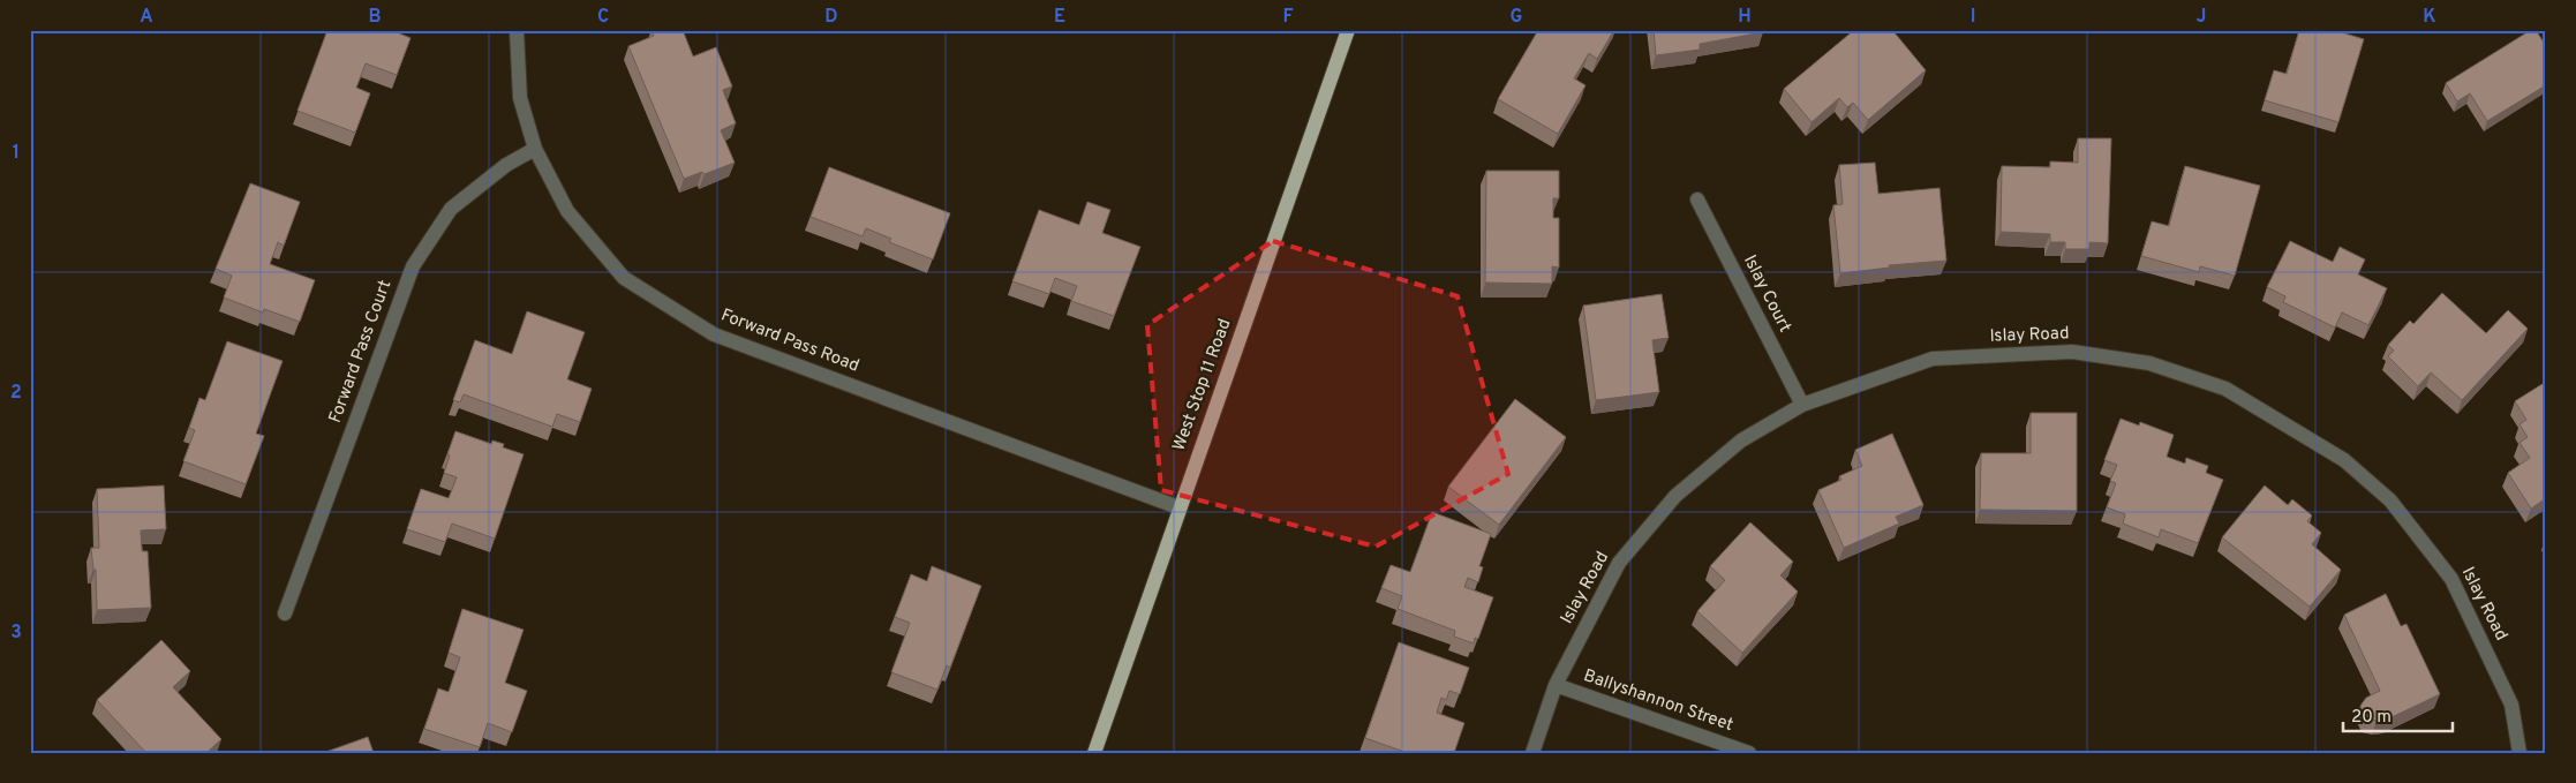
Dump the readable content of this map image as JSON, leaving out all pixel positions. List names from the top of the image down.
{
  "streets": {
    "main road": ["West Stop 11 Road"],
    "street": [
      "Islay Court",
      "Islay Road",
      "Forward Pass Road",
      "Forward Pass Court",
      "Ballyshannon Street"
    ]
  },
  "crossings": [
    ["Islay Court", "Islay Road"],
    ["Islay Road", "Ballyshannon Street"],
    ["Forward Pass Road", "Forward Pass Court"],
    ["Forward Pass Road", "West Stop 11 Road"]
  ],
  "scale_bar": "20 m",
  "grid": {
    "columns": [
      "A",
      "B",
      "C",
      "D",
      "E",
      "F",
      "G",
      "H",
      "I",
      "J",
      "K"
    ],
    "rows": ["1", "2", "3"]
  }
}
